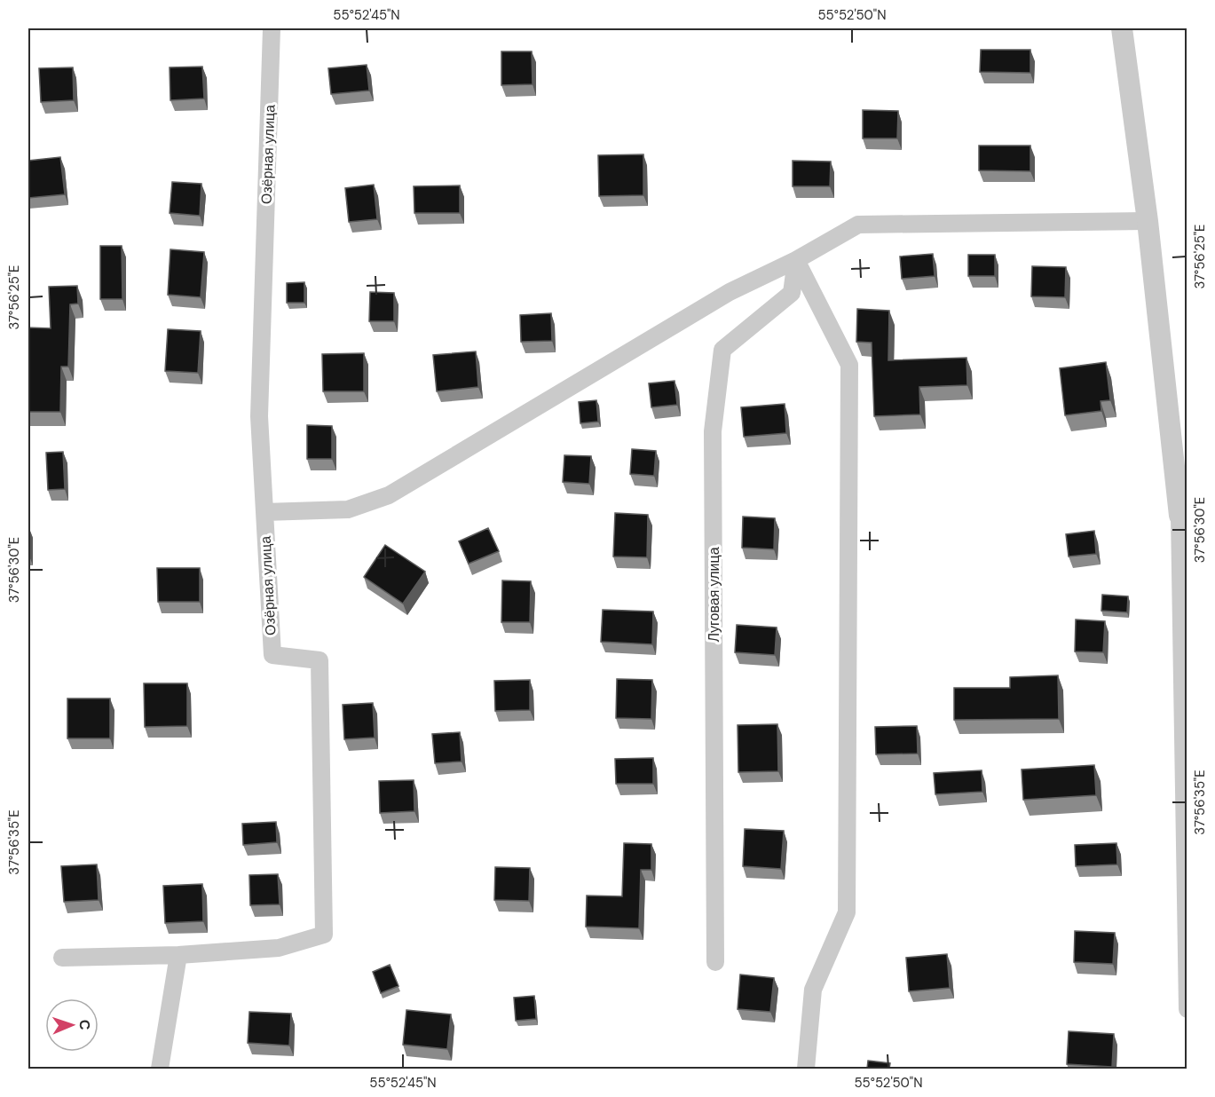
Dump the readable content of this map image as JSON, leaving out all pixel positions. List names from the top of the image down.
{
  "streets": {
    "street": ["Озёрная улица", "Луговая улица"]
  },
  "north": "right",
  "coordinates": [
    "55°52'45\"N",
    "55°52'50\"N",
    "37°56'25\"E",
    "37°56'30\"E",
    "37°56'35\"E"
  ]
}
